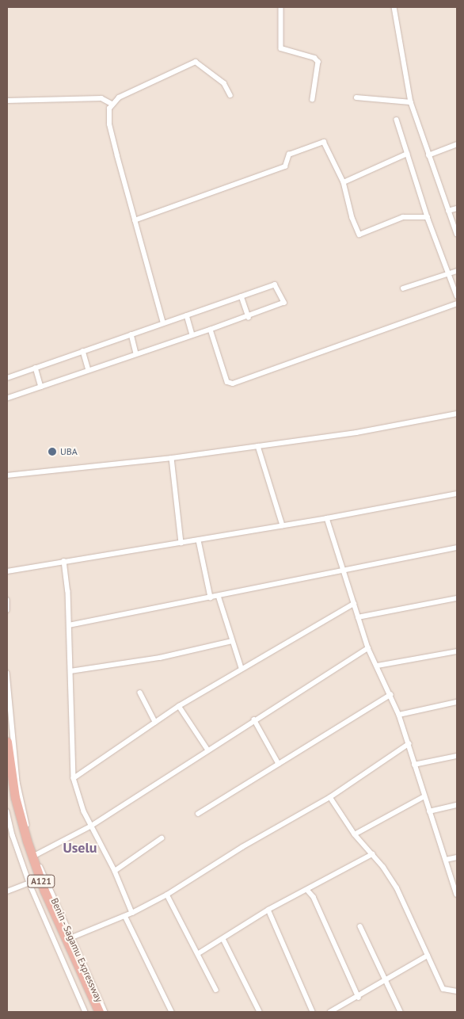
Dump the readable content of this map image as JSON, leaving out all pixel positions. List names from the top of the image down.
{
  "streets": {
    "highway": ["A121", "Benin - Sagamu Expressway"]
  },
  "districts": ["Uselu"],
  "places": ["UBA"]
}
